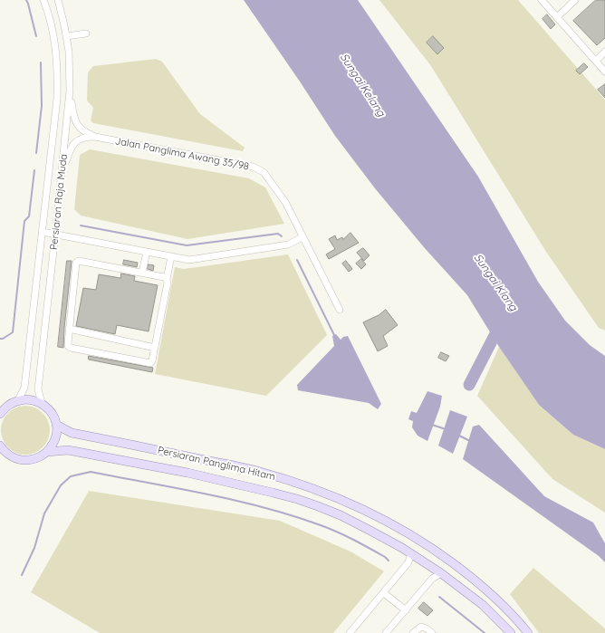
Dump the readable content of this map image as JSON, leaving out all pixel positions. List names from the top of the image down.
{
  "streets": {
    "main road": ["Persiaran Panglima Hitam"],
    "street": ["Jalan Panglima Awang 35/98", "Persiaran Raja Muda"]
  },
  "water": ["Sungai Kelang", "Sungai Klang"]
}
